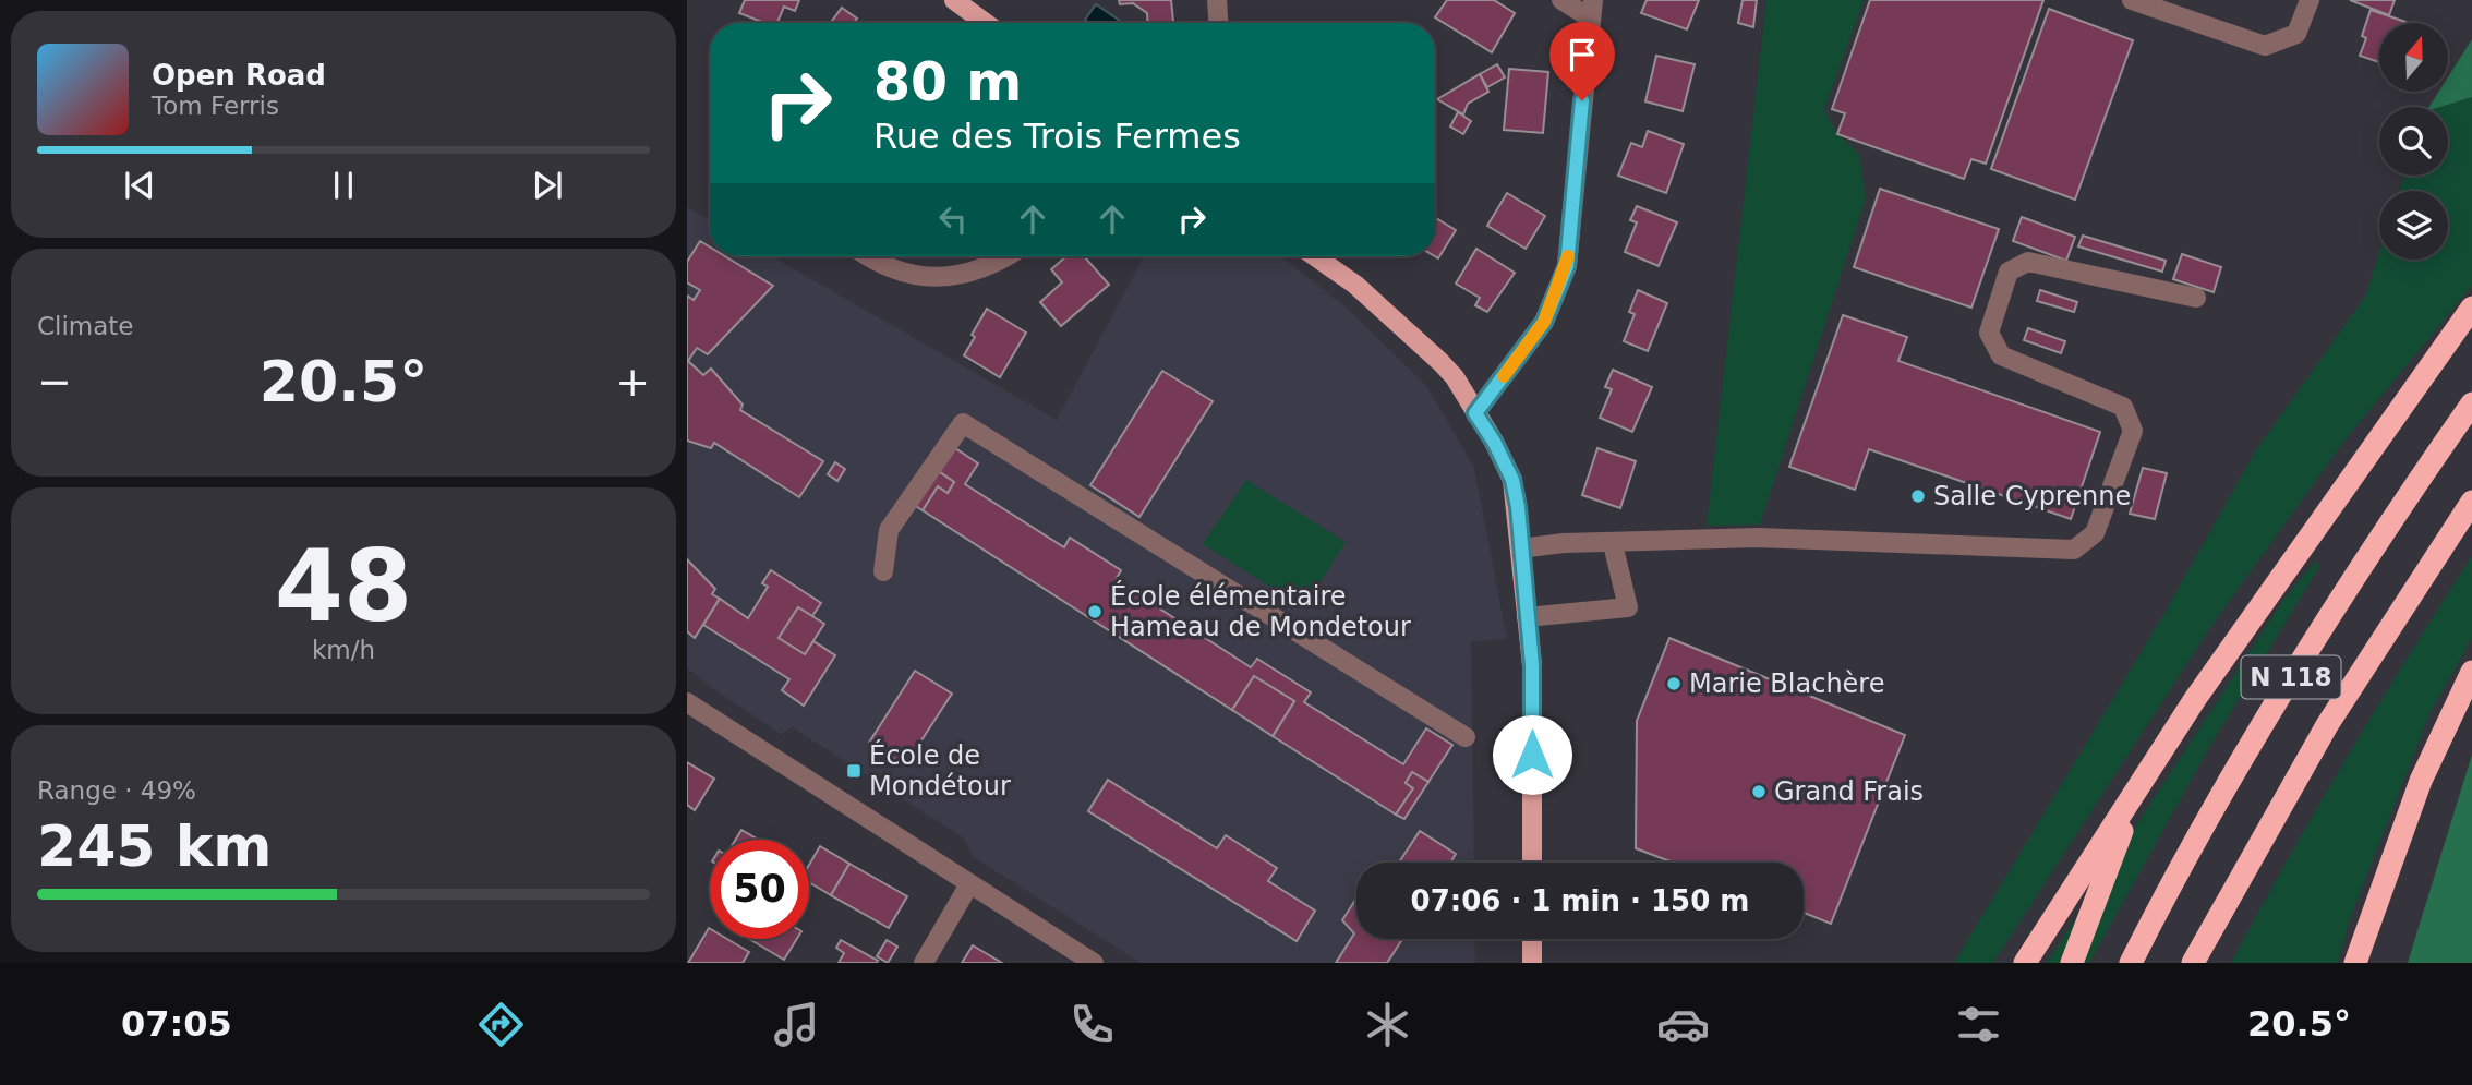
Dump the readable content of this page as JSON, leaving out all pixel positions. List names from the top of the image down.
{
  "streets": {
    "highway": ["N 118"]
  },
  "places": {
    "other": [
      "Salle Cyprenne",
      "École élémentaire Hameau de Mondetour",
      "Marie Blachère",
      "Grand Frais"
    ],
    "transit": ["École de Mondétour"]
  },
  "north": "top",
  "page": {
    "turn": ["80 m", "Rue des Trois Fermes"],
    "song": ["Open Road", "Tom Ferris"],
    "tile": [
      "Climate",
      ["48", "km/h"],
      ["Range · 49%", "245 km"]
    ],
    "heat": ["−", "20.5°", "+"],
    "limit": "50",
    "trip": "07:06 · 1 min · 150 m",
    "tabs": ["07:05", "20.5°"]
  }
}
